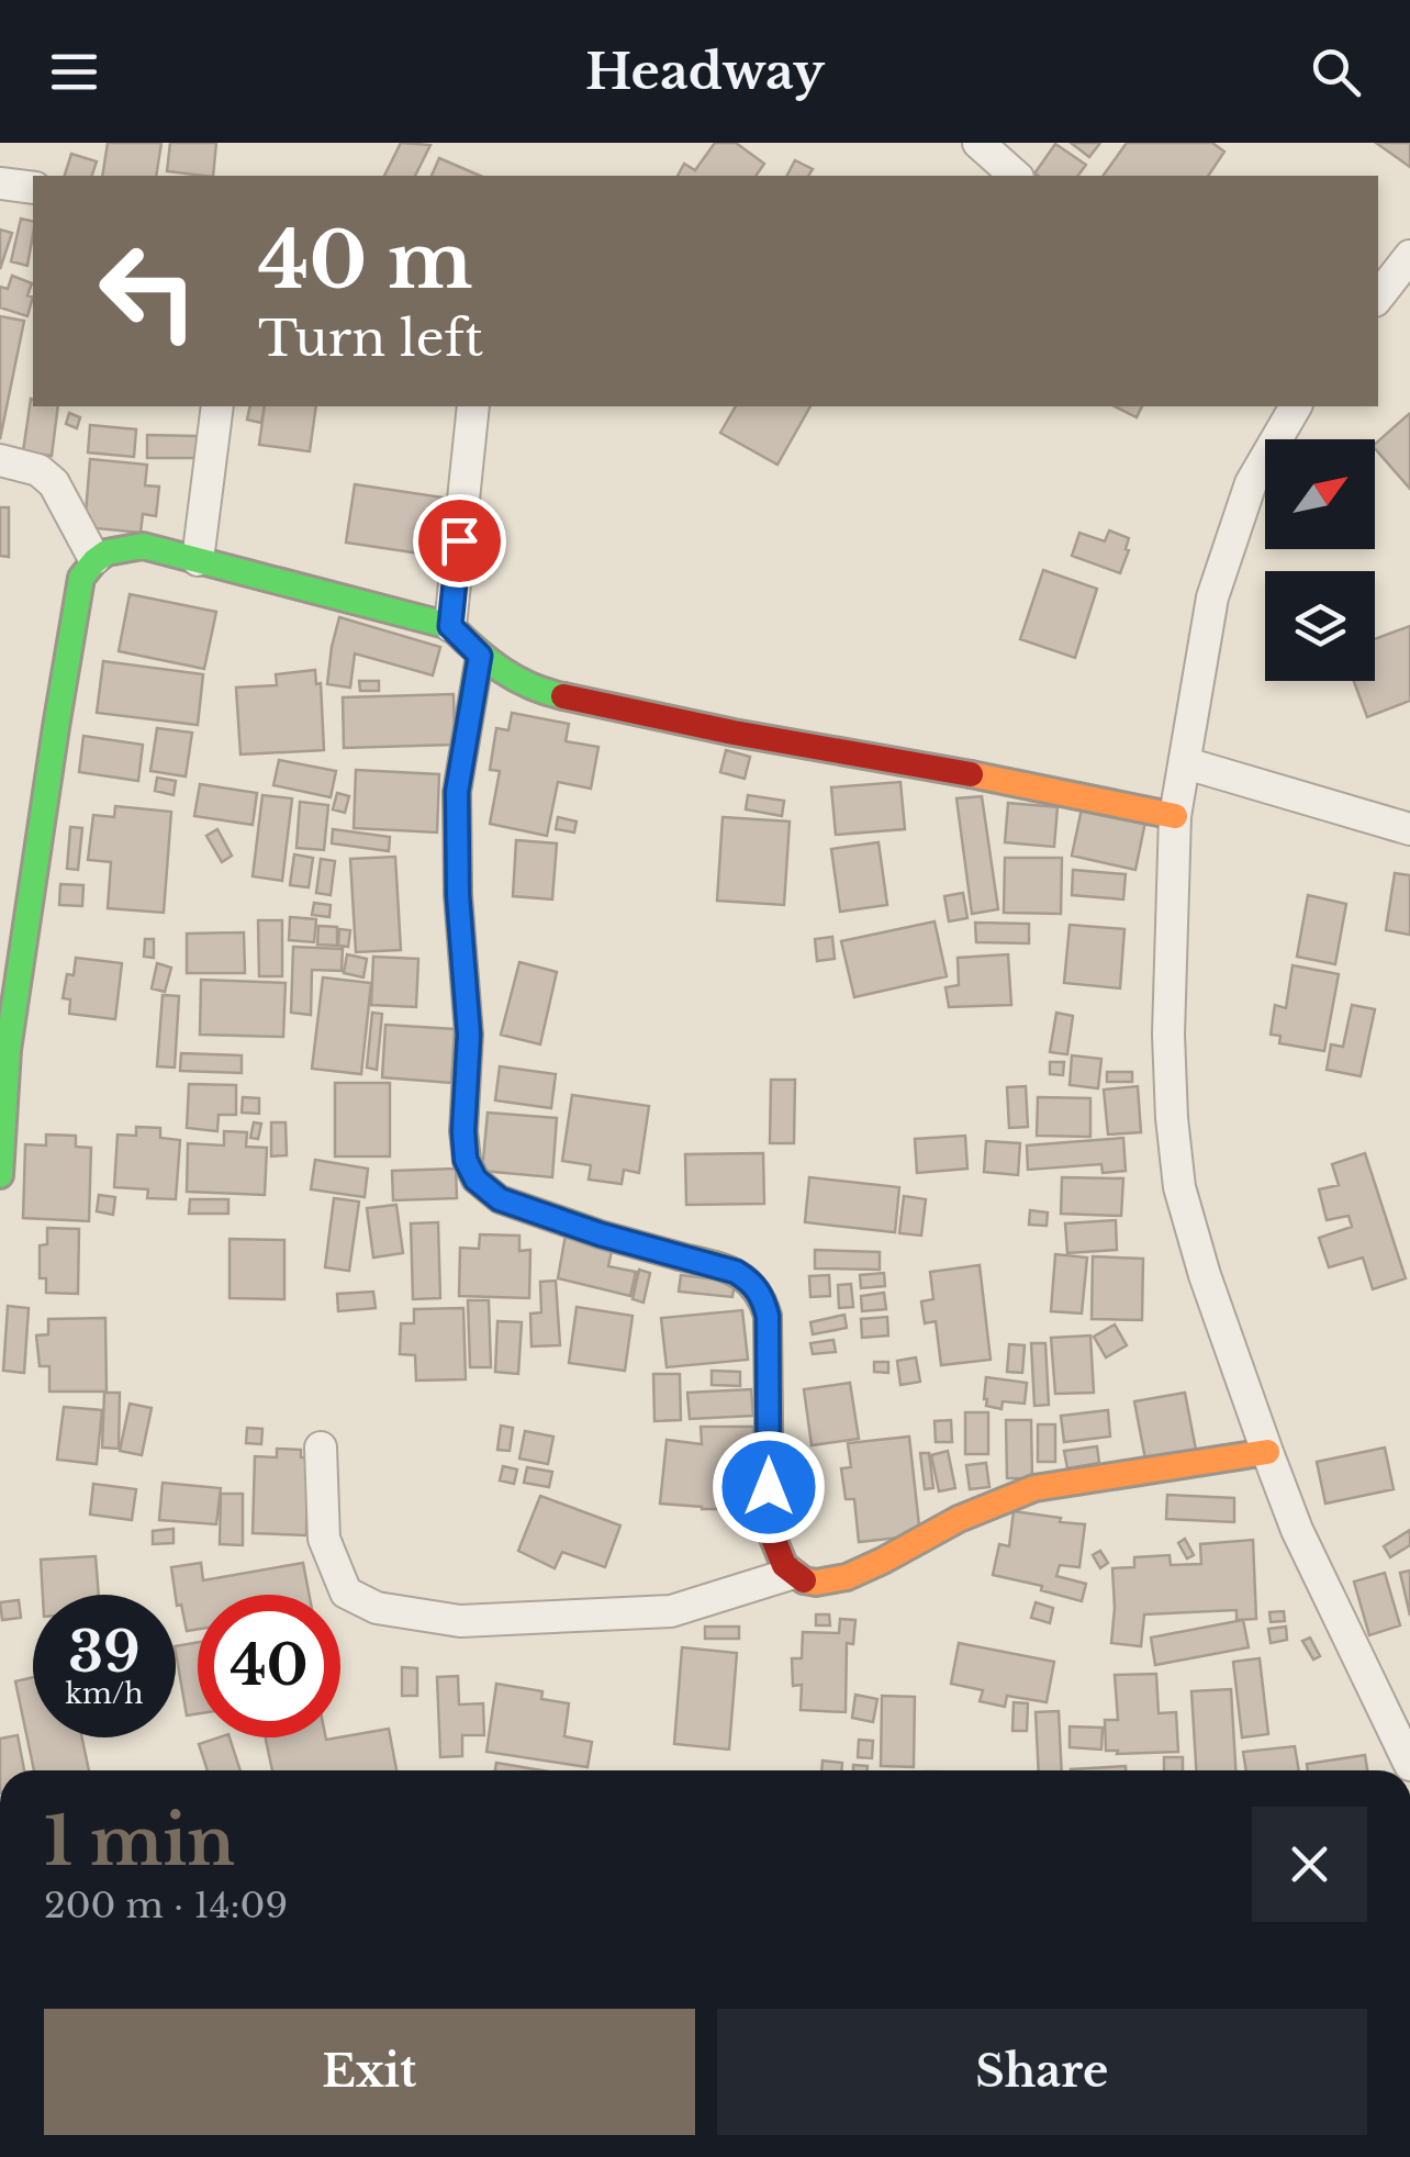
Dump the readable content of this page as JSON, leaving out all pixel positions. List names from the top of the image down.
{
  "north": "top right",
  "page": {
    "header": "Headway",
    "turn": ["40 m", "Turn left"],
    "speed": "39 km/h",
    "limit": "40",
    "heading": ["1 min", "200 m · 14:09"],
    "buttons": ["Exit", "Share"]
  }
}
